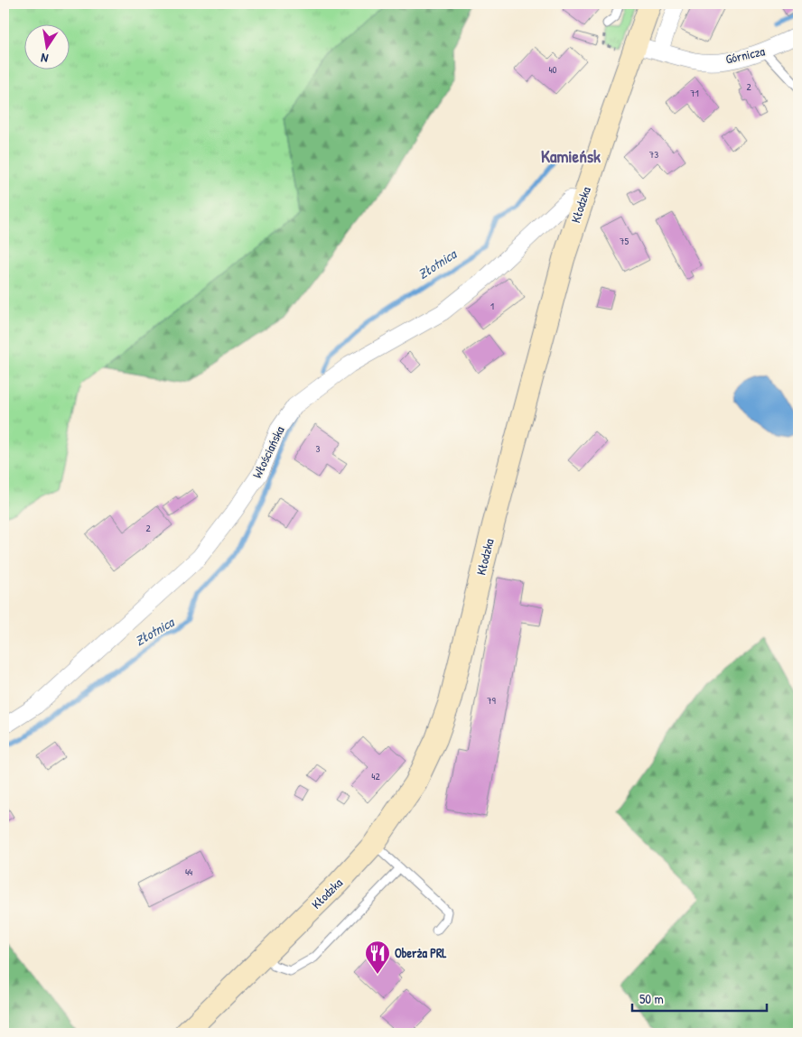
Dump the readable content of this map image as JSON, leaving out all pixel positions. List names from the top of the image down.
{
  "streets": {
    "main road": ["Kłodzka"],
    "street": ["Górnicza", "Włościańska"]
  },
  "crossings": [
    ["Górnicza", "Kłodzka"],
    ["Kłodzka", "Włościańska"]
  ],
  "districts": ["Kamieńsk"],
  "water": ["Złotnica"],
  "places": {
    "restaurant": ["Oberża PRL"]
  },
  "house_numbers": [
    "40",
    "2",
    "71",
    "73",
    "75",
    "1",
    "3",
    "2",
    "79",
    "42",
    "44"
  ],
  "scale_bar": "50 m",
  "north": "bottom"
}
